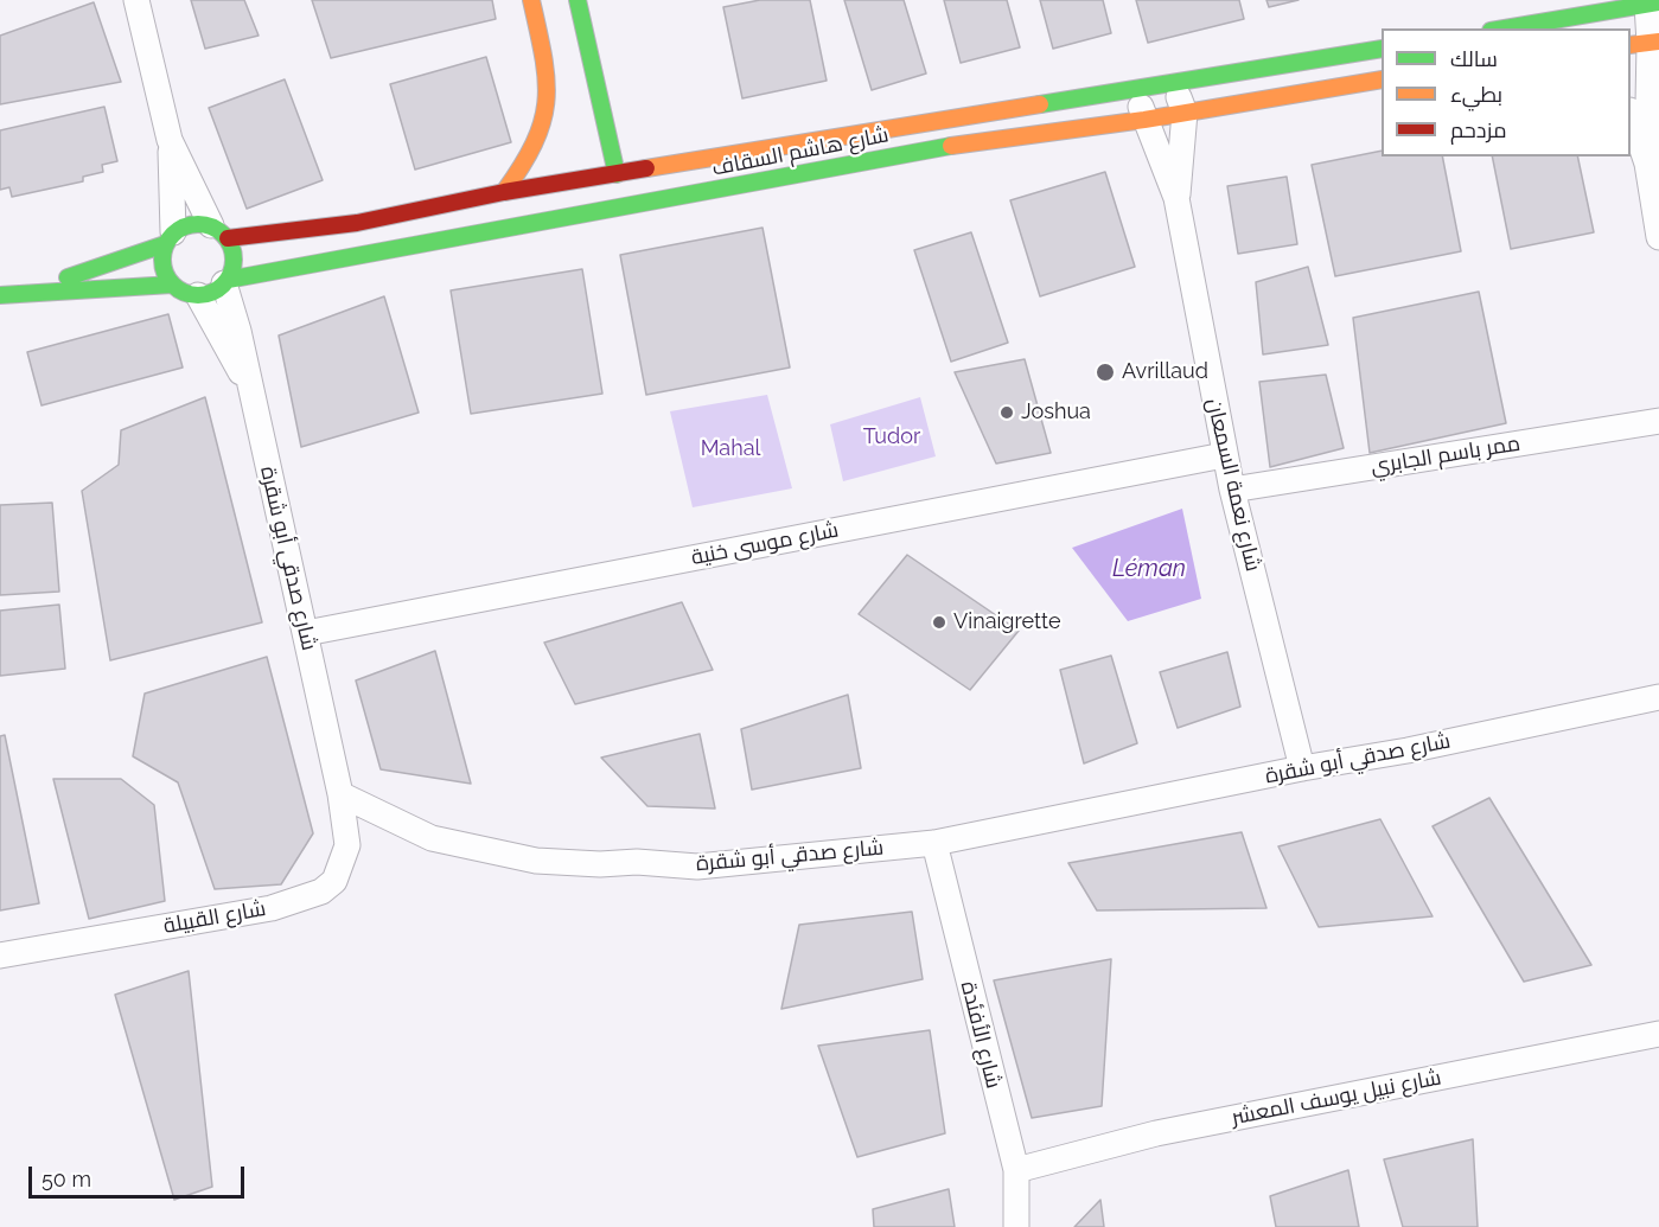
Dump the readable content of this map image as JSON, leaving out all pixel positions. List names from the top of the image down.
{
  "streets": {
    "street": [
      "شارع هاشم السقاف",
      "ممر باسم الجابري",
      "شارع نعمة السمعان",
      "شارع موسى خنية",
      "شارع صدقي أبو شقرة",
      "شارع القبيلة",
      "شارع الأفئدة",
      "شارع نبيل يوسف المعشر"
    ]
  },
  "crossings": [
    ["شارع هاشم السقاف", "شارع نعمة السمعان"],
    ["شارع هاشم السقاف", "شارع صدقي أبو شقرة"],
    ["ممر باسم الجابري", "شارع نعمة السمعان"],
    ["شارع نعمة السمعان", "شارع موسى خنية"],
    ["شارع نعمة السمعان", "شارع صدقي أبو شقرة"],
    ["شارع موسى خنية", "شارع صدقي أبو شقرة"],
    ["شارع صدقي أبو شقرة", "شارع القبيلة"],
    ["شارع صدقي أبو شقرة", "شارع الأفئدة"],
    ["شارع الأفئدة", "شارع نبيل يوسف المعشر"]
  ],
  "water": ["Léman"],
  "parks": ["Tudor", "Mahal"],
  "places": ["Avrillaud", "Joshua", "Vinaigrette"],
  "legend": ["سالك", "بطيء", "مزدحم"],
  "scale_bar": "50 m"
}
